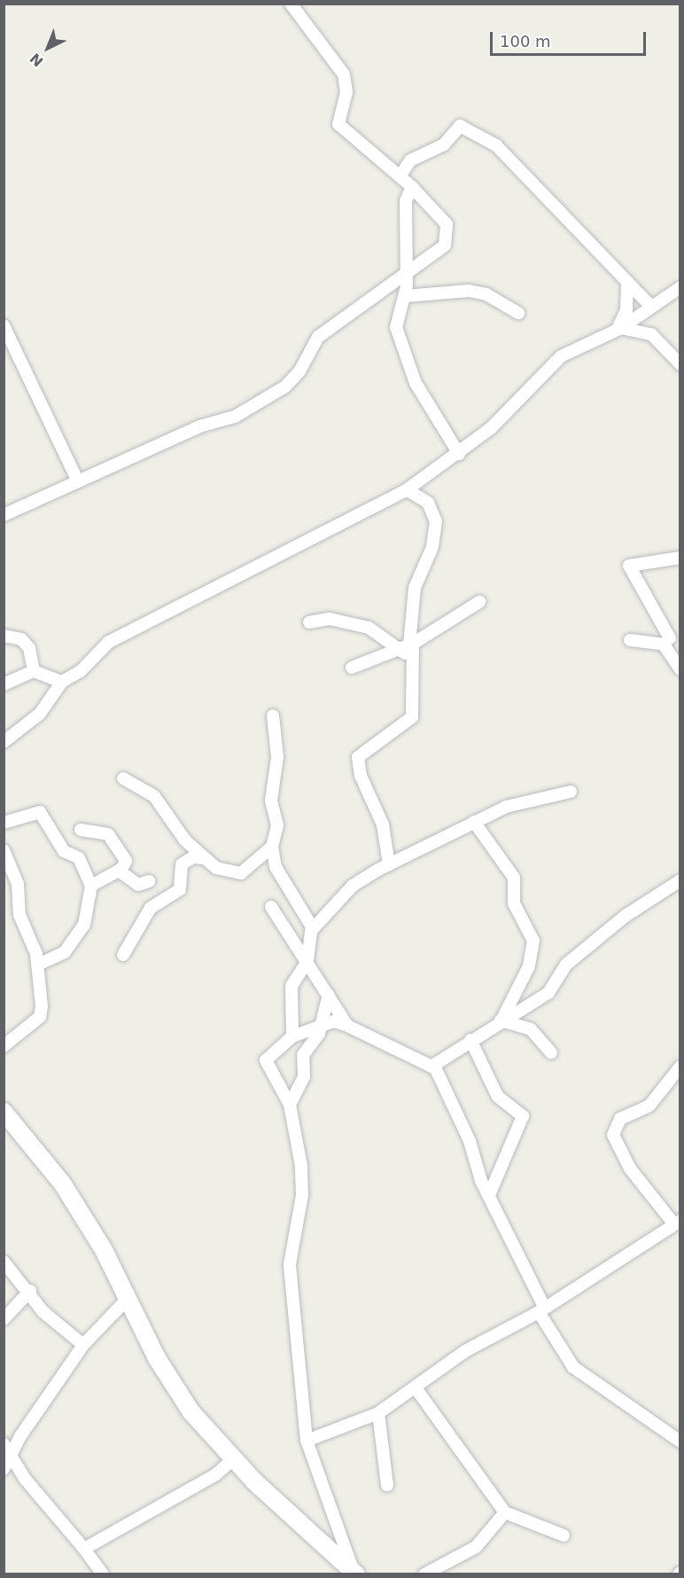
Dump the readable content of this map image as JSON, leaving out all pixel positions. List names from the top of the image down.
{
  "scale_bar": "100 m",
  "north": "bottom left"
}
